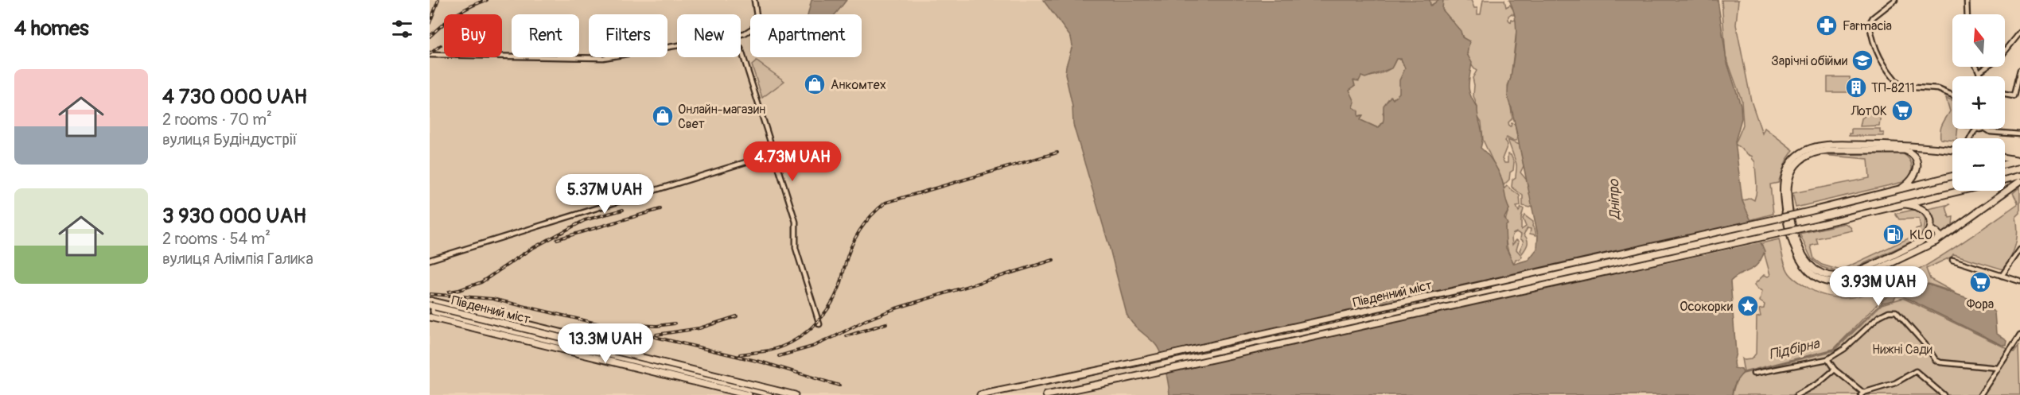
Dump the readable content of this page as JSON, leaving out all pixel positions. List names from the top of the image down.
{
  "streets": {
    "highway": ["Південний міст"]
  },
  "water": ["Дніпро", "Підбірна"],
  "parks": ["Нижні Сади"],
  "places": {
    "pharmacy": ["Farmacia"],
    "school or university": ["Зарічні обійми"],
    "shop": ["Анкомтех", "Онлайн-магазин Свет"],
    "building": ["ТП-8211"],
    "supermarket": ["ЛотОК", "Фора"],
    "fuel station": ["KLO"],
    "place": ["Осокорки"]
  },
  "north": "top",
  "page": {
    "heading": "4 homes",
    "map_buttons": ["+", "−"],
    "chip": [
      "Buy",
      "Rent",
      "Filters",
      "New",
      "Apartment"
    ],
    "list": [
      {
        "name": "4 730 000 UAH",
        "note": "2 rooms · 70 m² · вулиця Будіндустрії"
      },
      {
        "name": "3 930 000 UAH",
        "note": "2 rooms · 54 m² · вулиця Алімпія Галика"
      }
    ],
    "price": [
      "4.73M UAH",
      "5.37M UAH",
      "3.93M UAH",
      "13.3M UAH"
    ]
  }
}
